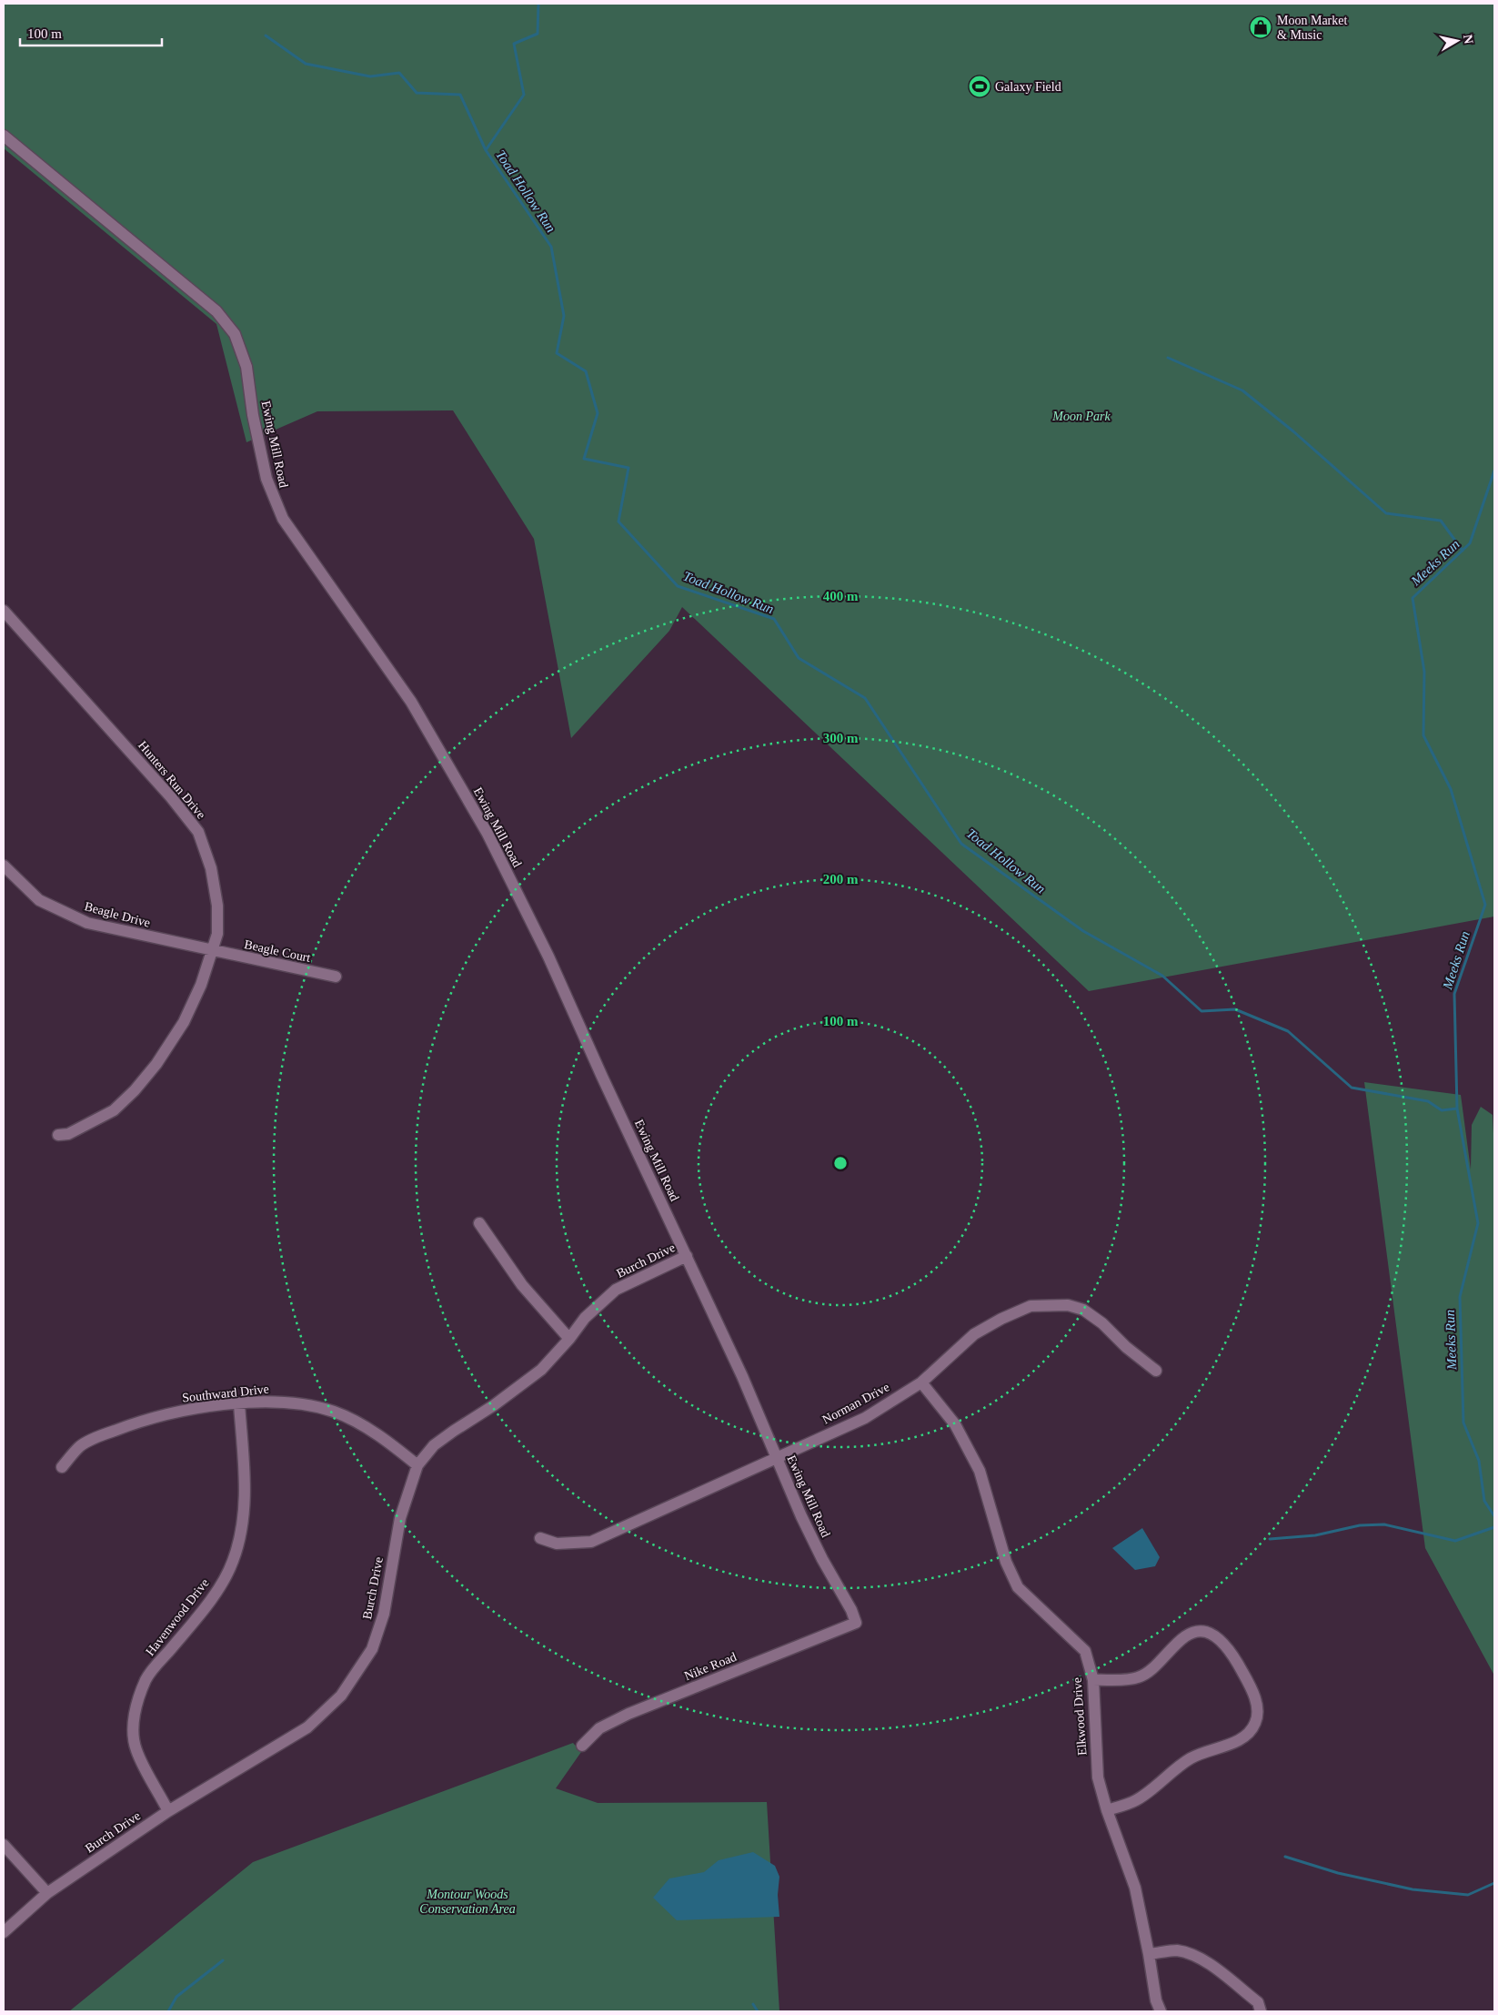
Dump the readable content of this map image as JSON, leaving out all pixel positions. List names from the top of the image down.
{
  "streets": {
    "street": [
      "Ewing Mill Road",
      "Hunters Run Drive",
      "Beagle Drive",
      "Beagle Court",
      "Burch Drive",
      "Southward Drive",
      "Norman Drive",
      "Havenwood Drive",
      "Nike Road",
      "Elkwood Drive"
    ]
  },
  "crossings": [
    ["Ewing Mill Road", "Burch Drive"],
    ["Ewing Mill Road", "Norman Drive"],
    ["Ewing Mill Road", "Nike Road"],
    ["Hunters Run Drive", "Beagle Drive"],
    ["Hunters Run Drive", "Beagle Court"],
    ["Beagle Drive", "Beagle Court"],
    ["Burch Drive", "Southward Drive"],
    ["Burch Drive", "Havenwood Drive"],
    ["Southward Drive", "Havenwood Drive"],
    ["Norman Drive", "Elkwood Drive"]
  ],
  "water": ["Toad Hollow Run", "Meeks Run"],
  "parks": ["Moon Park", "Montour Woods Conservation Area"],
  "places": {
    "shop": ["Moon Market & Music"],
    "sports": ["Galaxy Field"]
  },
  "scale_bar": "100 m",
  "north": "right",
  "rings": [
    "400 m",
    "300 m",
    "200 m",
    "100 m"
  ]
}
